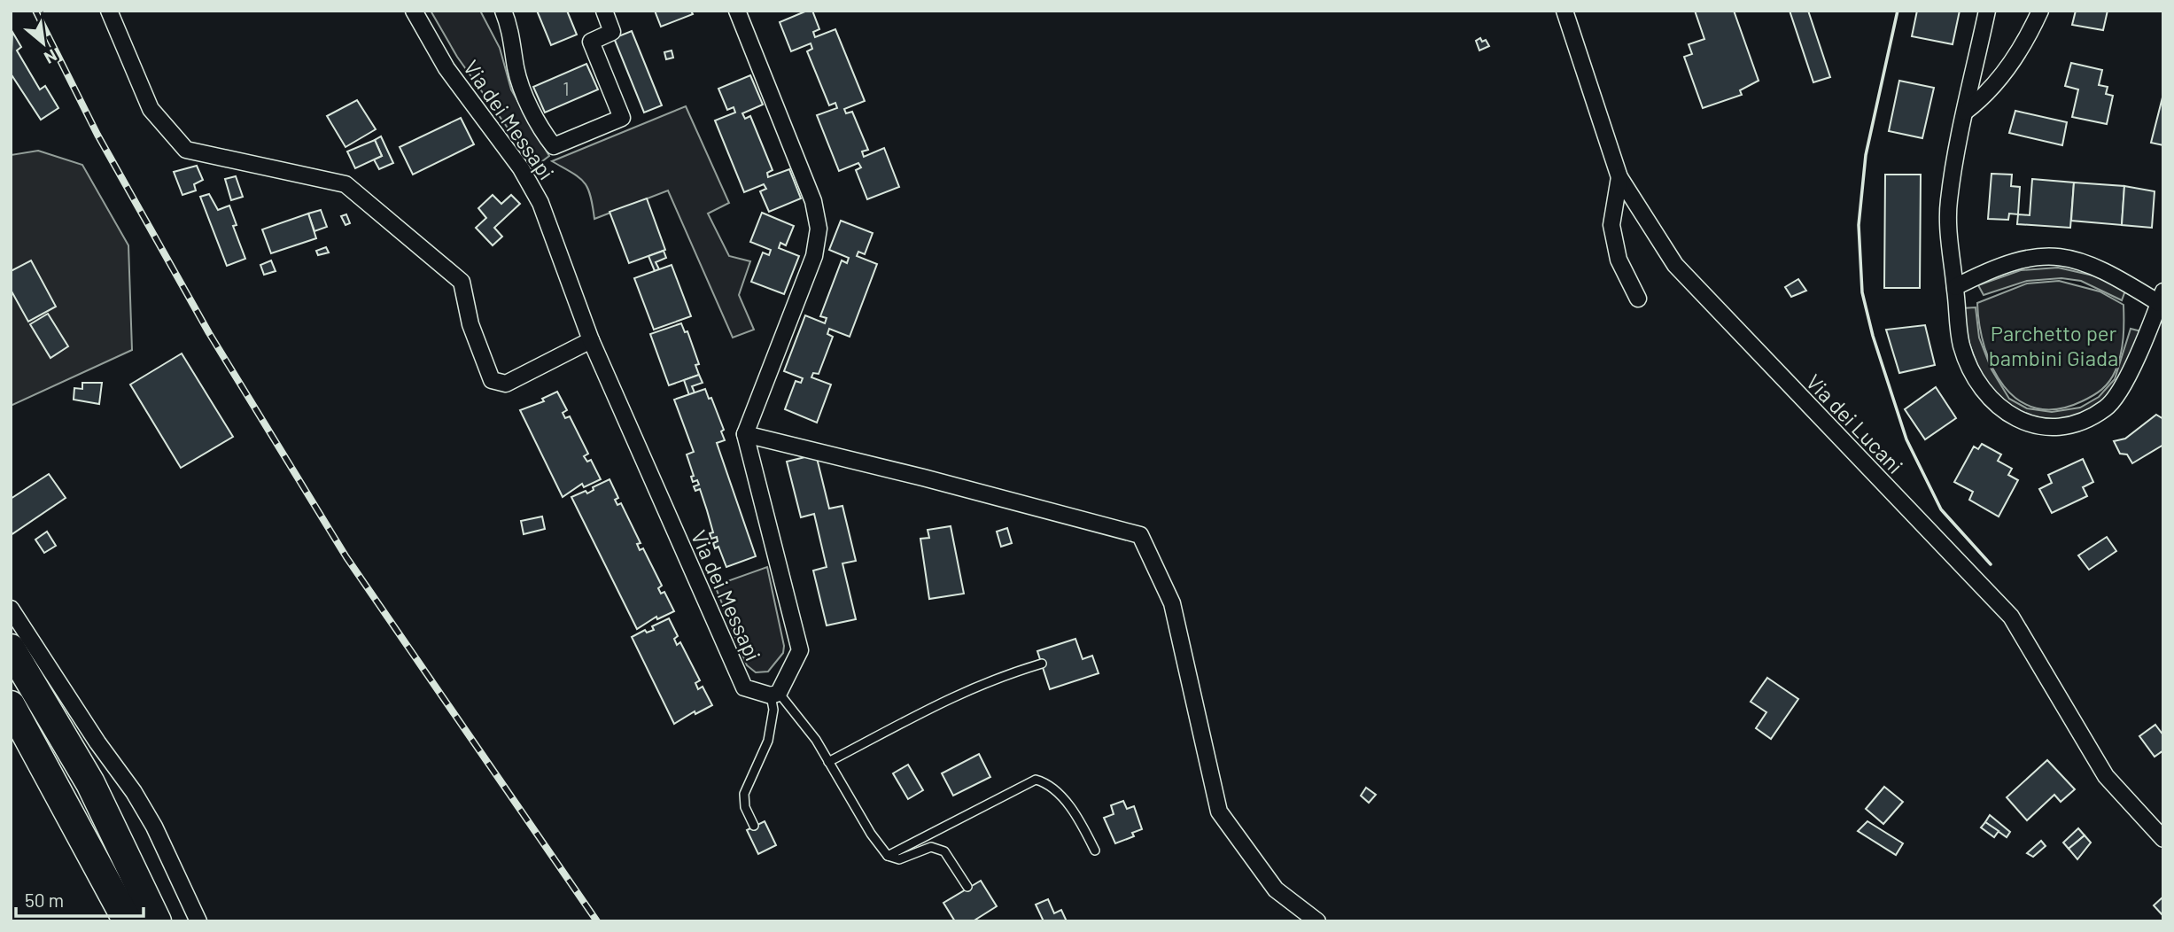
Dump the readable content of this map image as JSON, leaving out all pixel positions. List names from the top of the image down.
{
  "streets": {
    "street": ["Via dei Messapi", "Via dei Lucani"]
  },
  "parks": ["Parchetto per bambini Giada"],
  "house_numbers": ["1"],
  "scale_bar": "50 m",
  "north": "bottom right"
}
